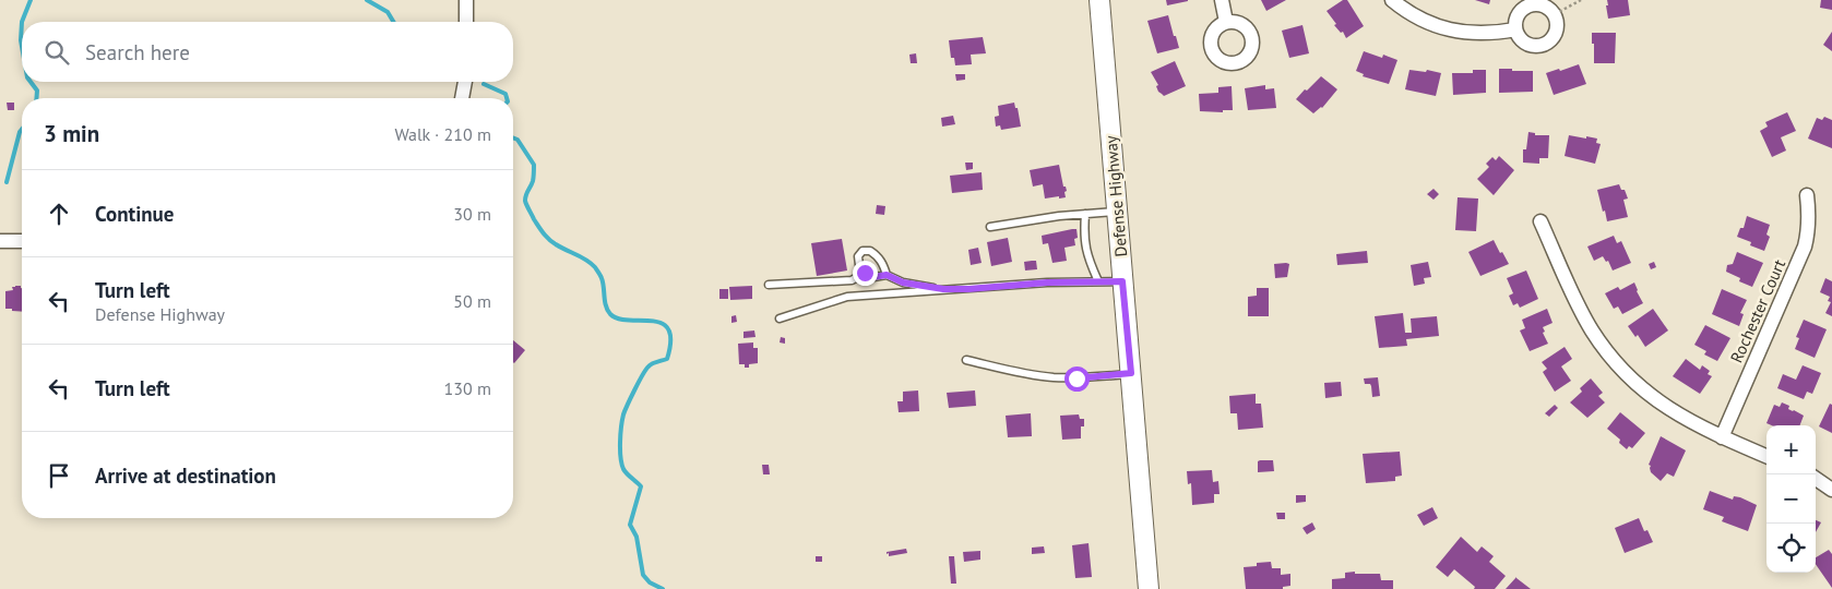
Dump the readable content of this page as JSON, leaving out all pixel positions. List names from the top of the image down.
{
  "streets": {
    "main road": ["Defense Highway"],
    "street": ["Rochester Court"]
  },
  "page": {
    "search": "Search here",
    "heading": ["3 min", "Walk · 210 m"],
    "list": [
      ["Continue", "30 m"],
      ["Turn left", "Defense Highway", "50 m"],
      ["Turn left", "130 m"],
      "Arrive at destination"
    ],
    "map_buttons": ["+", "−"]
  }
}
